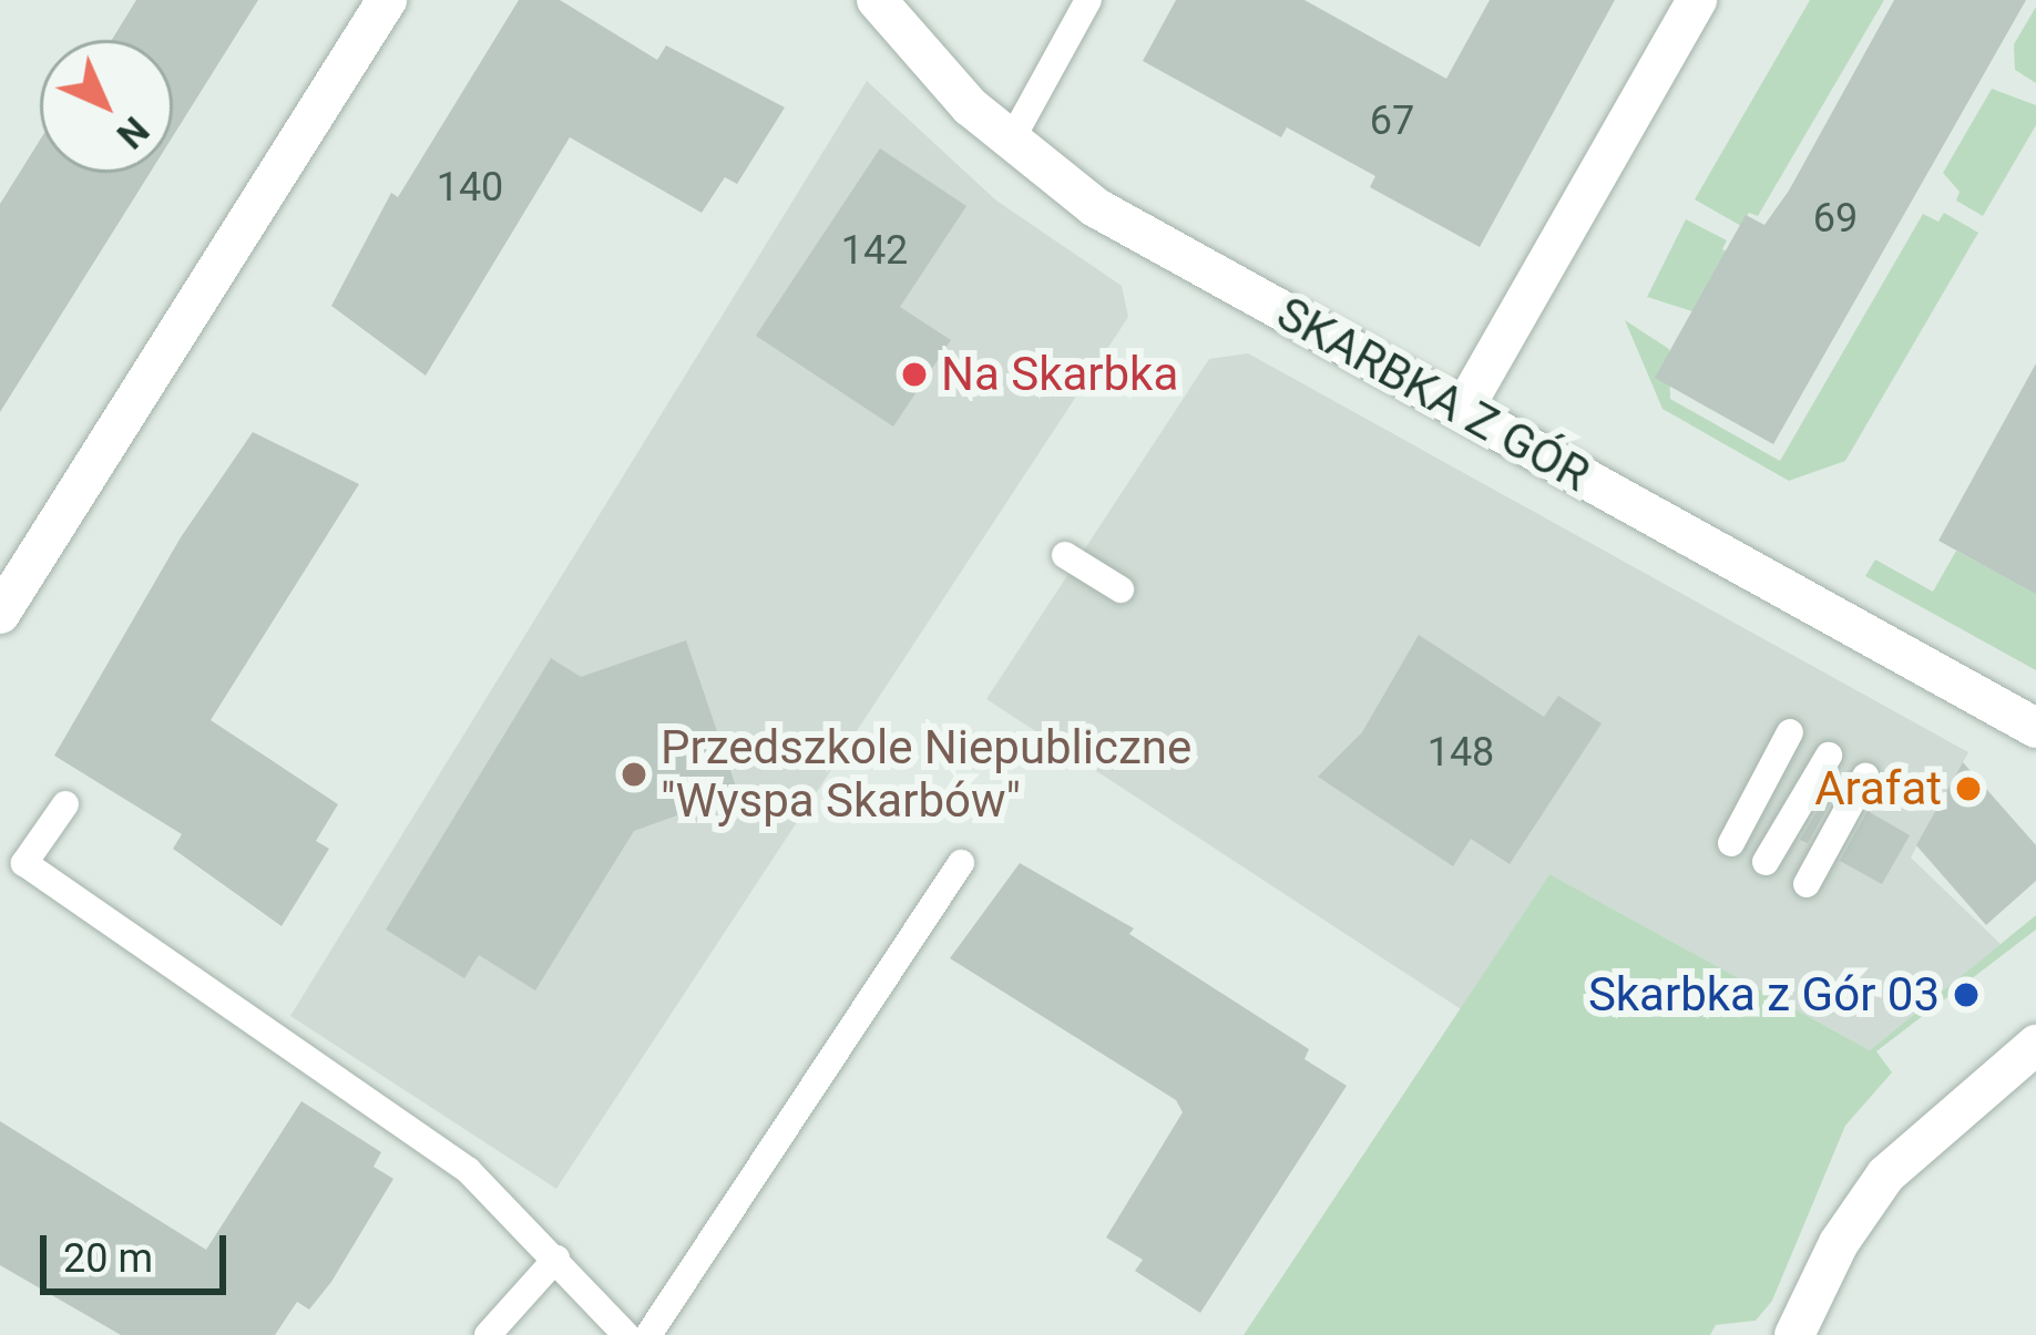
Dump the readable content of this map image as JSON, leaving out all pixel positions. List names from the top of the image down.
{
  "streets": {
    "street": ["SKARBKA Z GÓR"]
  },
  "places": [
    "Na Skarbka",
    "Przedszkole Niepubliczne \"Wyspa Skarbów\"",
    "Arafat",
    "Skarbka z Gór 03"
  ],
  "house_numbers": [
    "67",
    "140",
    "69",
    "142",
    "148"
  ],
  "scale_bar": "20 m",
  "north": "bottom right"
}
